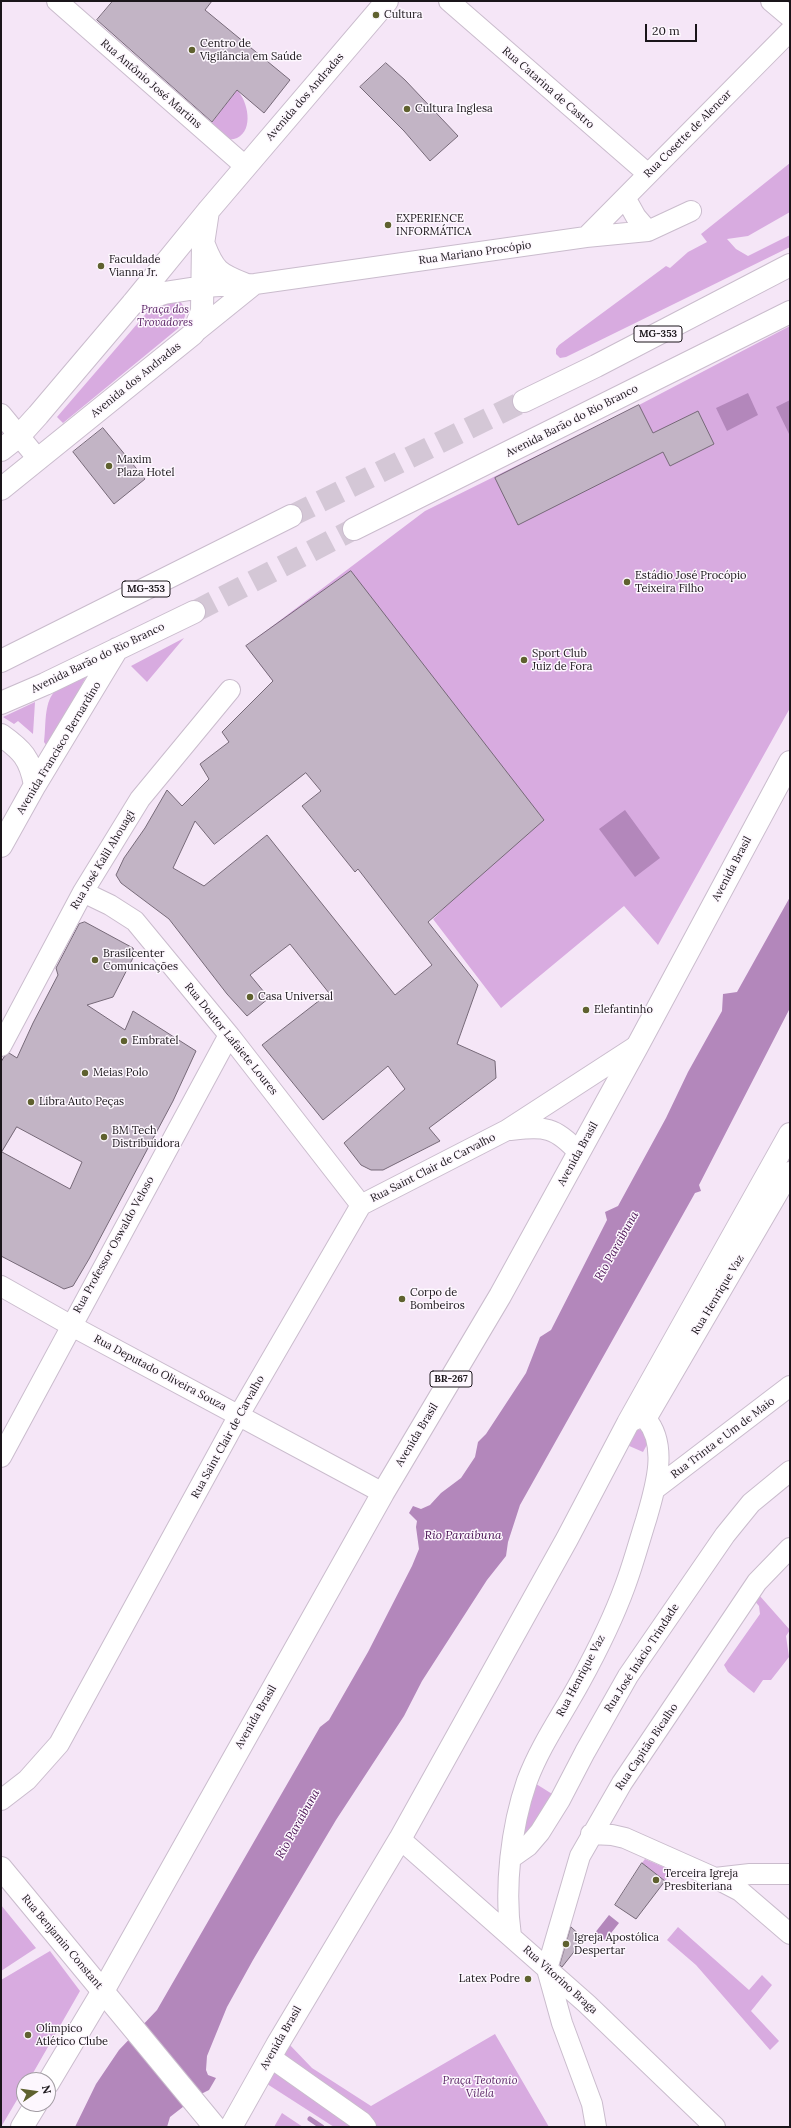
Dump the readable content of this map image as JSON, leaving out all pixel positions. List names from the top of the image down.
{
  "streets": {
    "main road": [
      "Avenida dos Andradas",
      "MG-353",
      "Avenida Barão do Rio Branco",
      "Avenida Francisco Bernardino",
      "Avenida Brasil",
      "BR-267",
      "Rua Benjamin Constant"
    ],
    "street": [
      "Rua Antônio José Martins",
      "Rua Catarina de Castro",
      "Rua Cosette de Alencar",
      "Rua Mariano Procópio",
      "Rua José Kalil Ahouagi",
      "Rua Doutor Lafaiete Loures",
      "Rua Saint Clair de Carvalho",
      "Rua Professor Oswaldo Veloso",
      "Rua Henrique Vaz",
      "Rua Deputado Oliveira Souza",
      "Rua Trinta e Um de Maio",
      "Rua José Inácio Trindade",
      "Rua Capitão Bicalho",
      "Rua Vitorino Braga"
    ]
  },
  "crossings": [
    ["Rua Antônio José Martins", "Avenida dos Andradas"],
    ["Rua Catarina de Castro", "Rua Cosette de Alencar"],
    ["Avenida dos Andradas", "Rua Mariano Procópio"],
    ["Rua Cosette de Alencar", "Rua Mariano Procópio"],
    ["Avenida Barão do Rio Branco", "Avenida Francisco Bernardino"],
    ["Rua José Kalil Ahouagi", "Rua Doutor Lafaiete Loures"],
    ["Avenida Brasil", "Rua Saint Clair de Carvalho"],
    ["Avenida Brasil", "Rua Henrique Vaz"],
    ["Avenida Brasil", "Rua Deputado Oliveira Souza"],
    ["Avenida Brasil", "Rua Benjamin Constant"],
    ["Avenida Brasil", "Rua Vitorino Braga"],
    ["Rua Doutor Lafaiete Loures", "Rua Saint Clair de Carvalho"],
    ["Rua Doutor Lafaiete Loures", "Rua Professor Oswaldo Veloso"],
    ["Rua Saint Clair de Carvalho", "Rua Deputado Oliveira Souza"],
    ["Rua Professor Oswaldo Veloso", "Rua Deputado Oliveira Souza"],
    ["Rua Henrique Vaz", "Rua Trinta e Um de Maio"],
    ["Rua Henrique Vaz", "Rua José Inácio Trindade"],
    ["Rua Henrique Vaz", "Rua Vitorino Braga"],
    ["Rua Capitão Bicalho", "Rua Vitorino Braga"]
  ],
  "water": ["Rio Paraibuna"],
  "parks": ["Praça dos Trovadores", "Praça Teotonio Vilela"],
  "places": [
    "Cultura",
    "Centro de Vigilância em Saúde",
    "Cultura Inglesa",
    "EXPERIENCE INFORMÁTICA",
    "Faculdade Vianna Jr.",
    "Maxim Plaza Hotel",
    "Estádio José Procópio Teixeira Filho",
    "Sport Club Juiz de Fora",
    "Brasilcenter Comunicações",
    "Casa Universal",
    "Elefantinho",
    "Embratel",
    "Meias Polo",
    "Libra Auto Peças",
    "BM Tech Distribuidora",
    "Corpo de Bombeiros",
    "Terceira Igreja Presbiteriana",
    "Igreja Apostólica Despertar",
    "Latex Podre",
    "Olímpico Atlético Clube"
  ],
  "scale_bar": "20 m",
  "north": "right"
}
